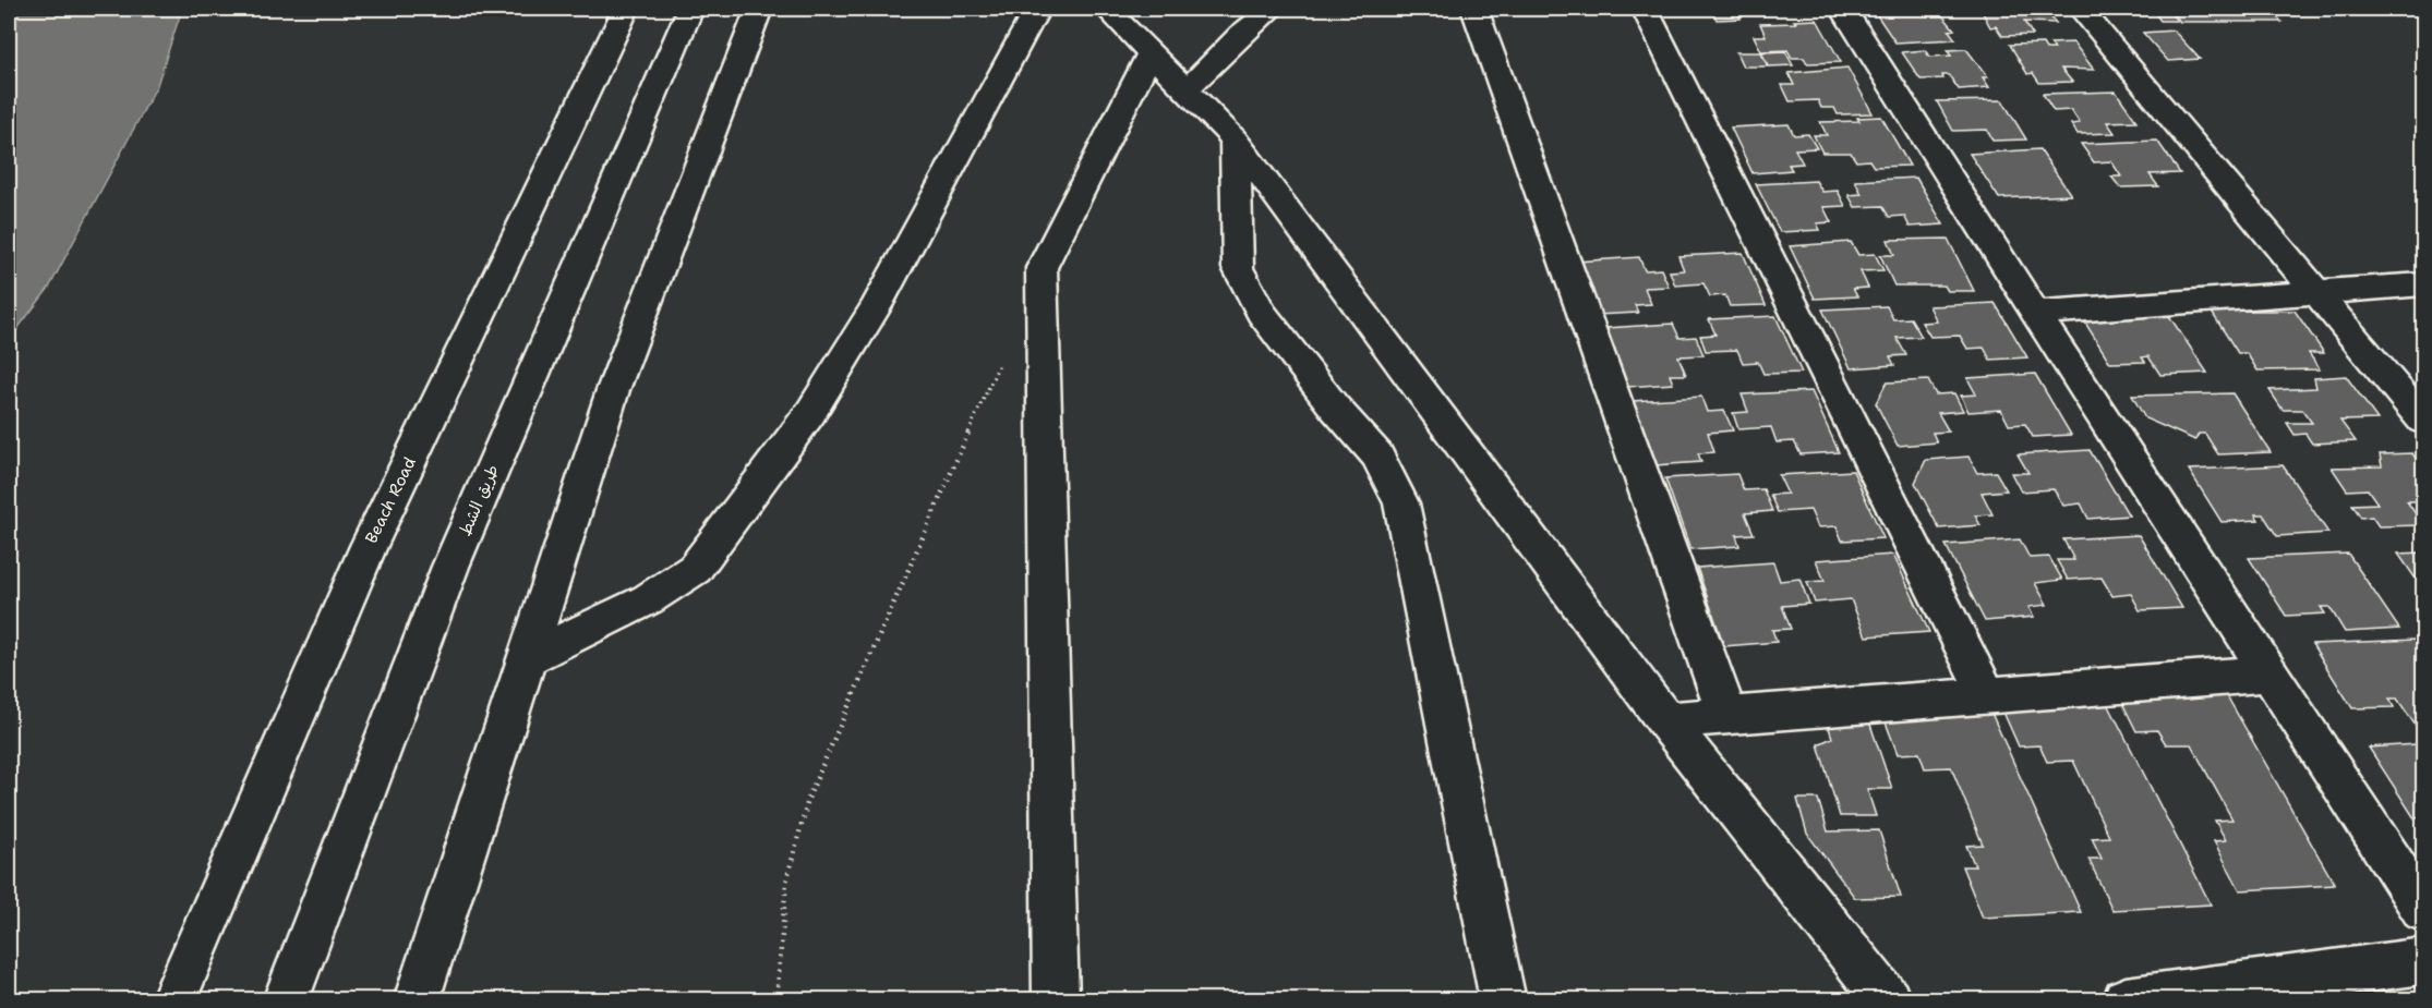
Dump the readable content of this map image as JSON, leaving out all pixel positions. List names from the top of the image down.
{
  "streets": {
    "street": ["Beach Road", "طريق الشط"]
  }
}
